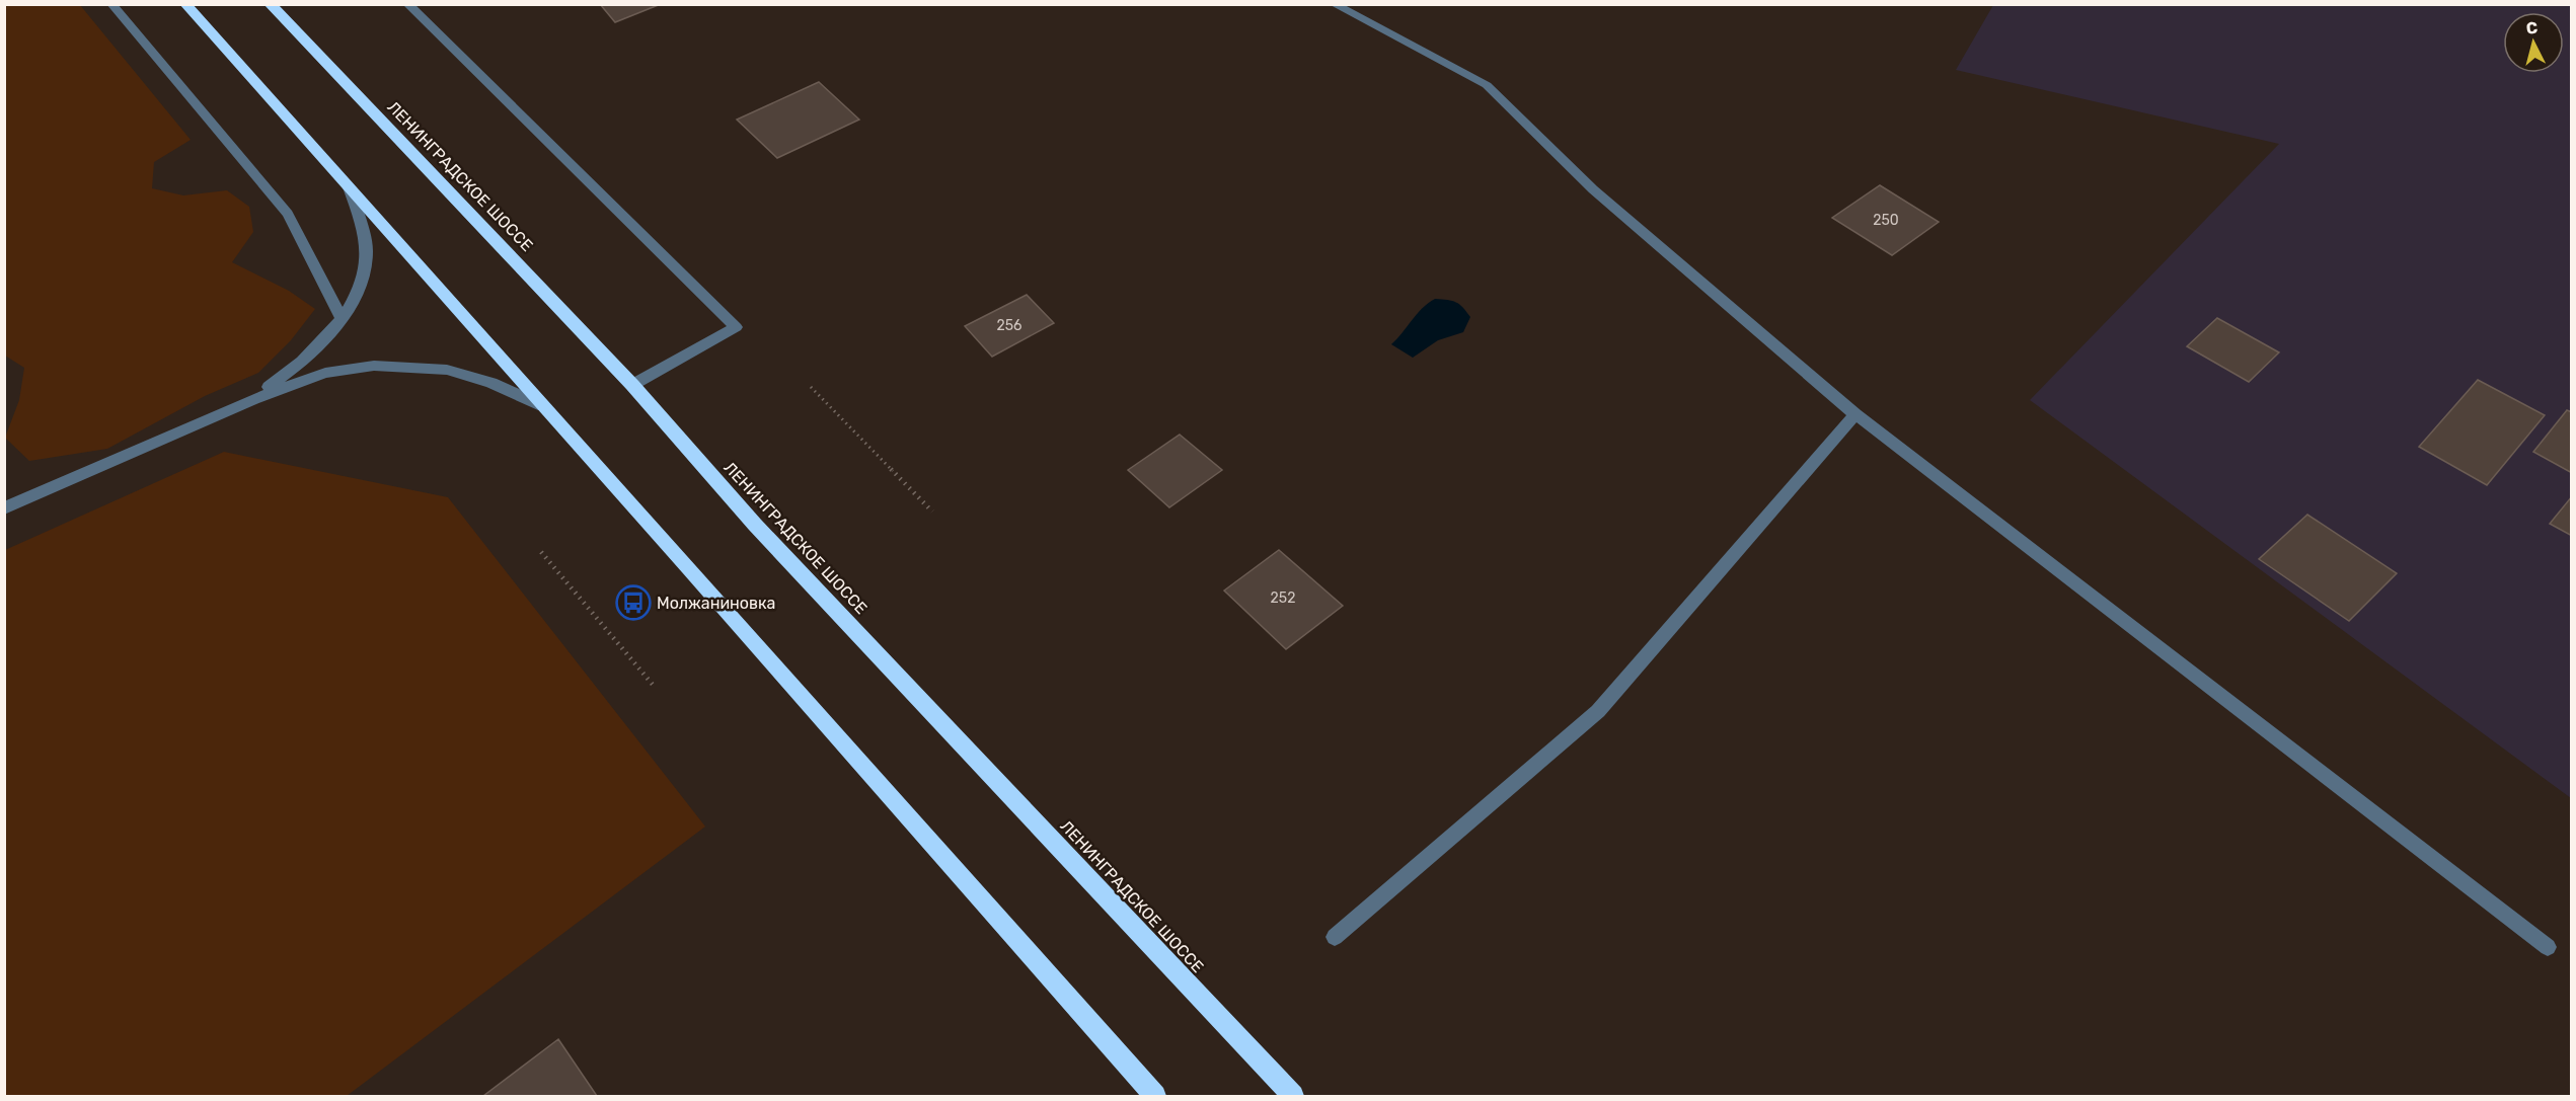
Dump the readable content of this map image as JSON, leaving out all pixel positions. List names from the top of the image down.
{
  "streets": {
    "highway": ["ЛЕНИНГРАДСКОЕ ШОССЕ"]
  },
  "places": {
    "bus stop": ["Молжаниновка"]
  },
  "house_numbers": ["250", "256", "252"],
  "north": "top"
}
